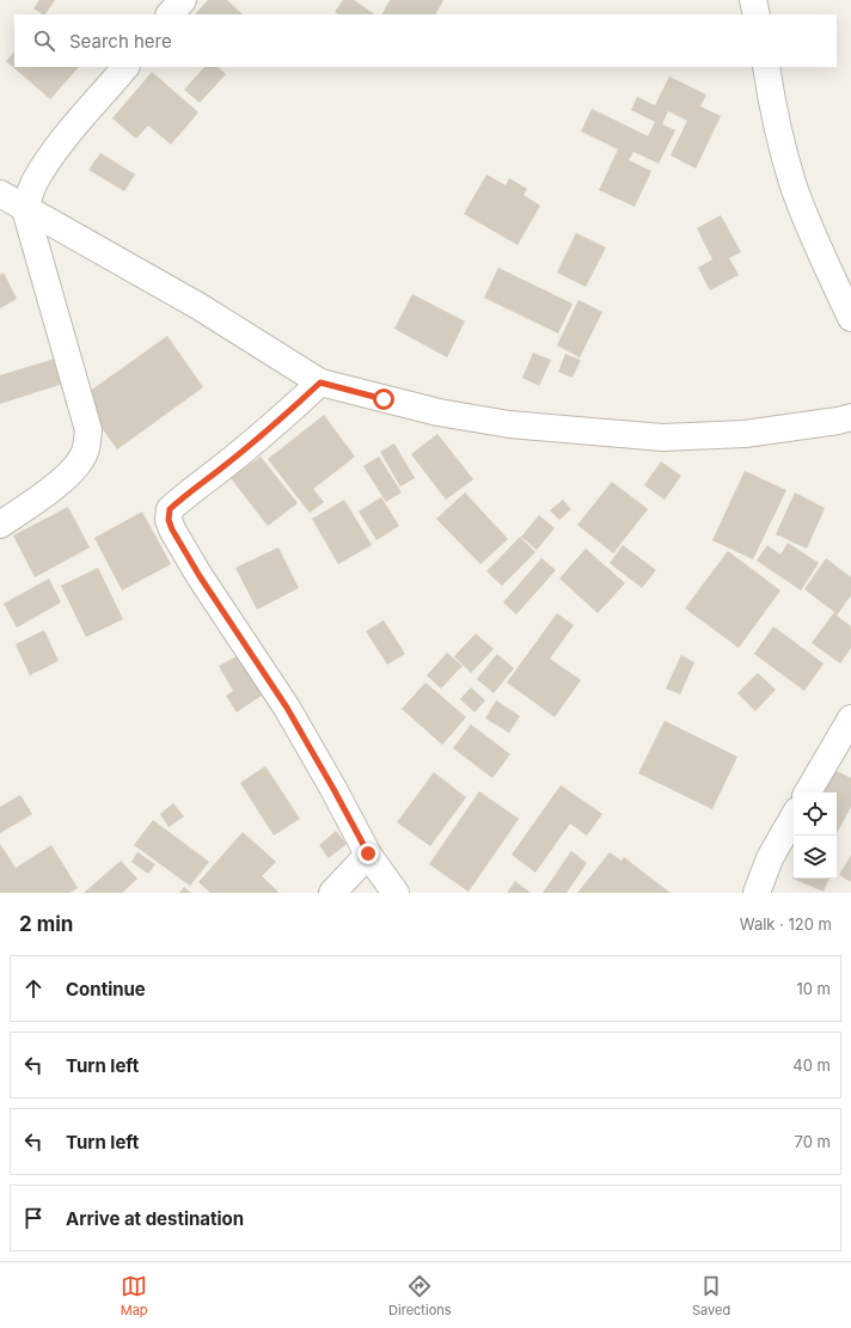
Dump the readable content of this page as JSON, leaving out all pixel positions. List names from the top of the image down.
{
  "page": {
    "search": "Search here",
    "heading": ["2 min", "Walk · 120 m"],
    "list": [
      ["Continue", "10 m"],
      ["Turn left", "40 m"],
      ["Turn left", "70 m"],
      "Arrive at destination"
    ],
    "nav": ["Map", "Directions", "Saved"]
  }
}
